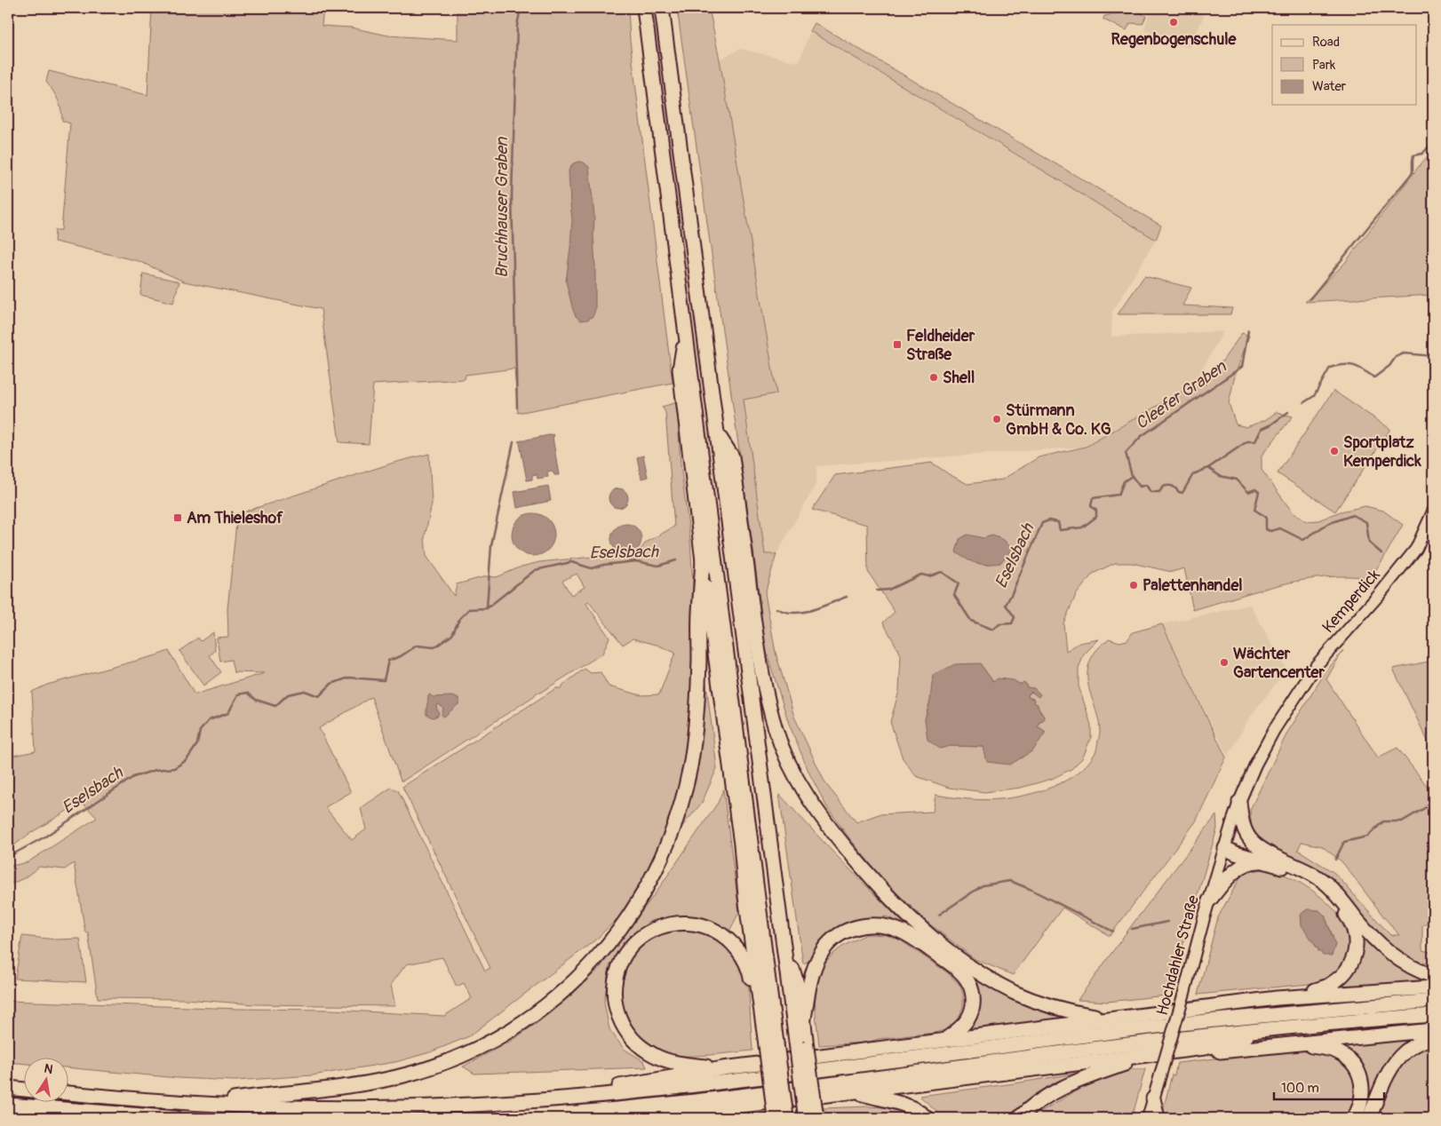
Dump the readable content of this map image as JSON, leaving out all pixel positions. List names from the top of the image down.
{
  "streets": {
    "main road": ["Kemperdick", "Hochdahler Straße"]
  },
  "crossings": [
    ["Kemperdick", "Hochdahler Straße"]
  ],
  "water": ["Bruchhauser Graben", "Cleefer Graben", "Eselsbach"],
  "places": {
    "other": [
      "Regenbogenschule",
      "Shell",
      "Stürmann GmbH & Co. KG",
      "Sportplatz Kemperdick",
      "Palettenhandel",
      "Wächter Gartencenter"
    ],
    "transit": ["Feldheider Straße", "Am Thieleshof"]
  },
  "legend": ["Road", "Park", "Water"],
  "scale_bar": "100 m",
  "north": "top"
}
